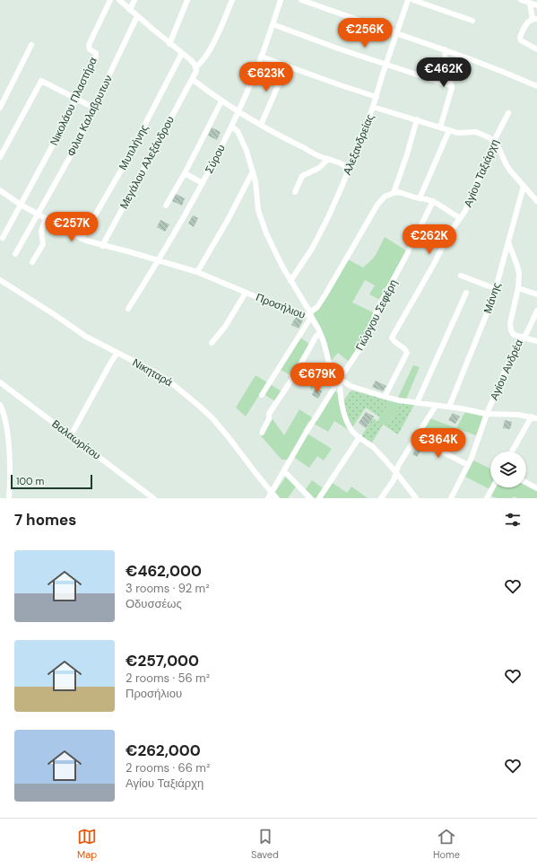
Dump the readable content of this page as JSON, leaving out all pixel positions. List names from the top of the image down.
{
  "streets": {
    "street": [
      "Νικολάου Πλαστήρα",
      "Φιλια Καλαβρυτων",
      "Αλεξανδρείας",
      "Μυτιλήνης",
      "Σύρου",
      "Μεγάλου Αλεξάνδρου",
      "Αγίου Ταξιάρχη",
      "Μάνης",
      "Προσήλιου",
      "Γιώργου Σεφέρη",
      "Αγίου Ανδρέα",
      "Νικηταρά",
      "Βαλαωρίτου"
    ]
  },
  "crossings": [
    ["Νικολάου Πλαστήρα", "Προσήλιου"],
    ["Φιλια Καλαβρυτων", "Προσήλιου"],
    ["Μυτιλήνης", "Προσήλιου"],
    ["Σύρου", "Προσήλιου"],
    ["Μεγάλου Αλεξάνδρου", "Προσήλιου"],
    ["Αγίου Ταξιάρχη", "Προσήλιου"],
    ["Μάνης", "Προσήλιου"],
    ["Μάνης", "Αγίου Ανδρέα"],
    ["Προσήλιου", "Γιώργου Σεφέρη"],
    ["Προσήλιου", "Αγίου Ανδρέα"],
    ["Γιώργου Σεφέρη", "Νικηταρά"]
  ],
  "scale_bar": "100 m",
  "page": {
    "price": [
      "€256K",
      "€462K",
      "€623K",
      "€257K",
      "€262K",
      "€679K",
      "€364K"
    ],
    "scale": "100 m",
    "heading": "7 homes",
    "list": [
      {
        "name": "€462,000",
        "note": "3 rooms · 92 m² · Οδυσσέως"
      },
      {
        "name": "€257,000",
        "note": "2 rooms · 56 m² · Προσήλιου"
      },
      {
        "name": "€262,000",
        "note": "2 rooms · 66 m² · Αγίου Ταξιάρχη"
      }
    ],
    "tabs": ["Map", "Saved", "Home"]
  }
}
